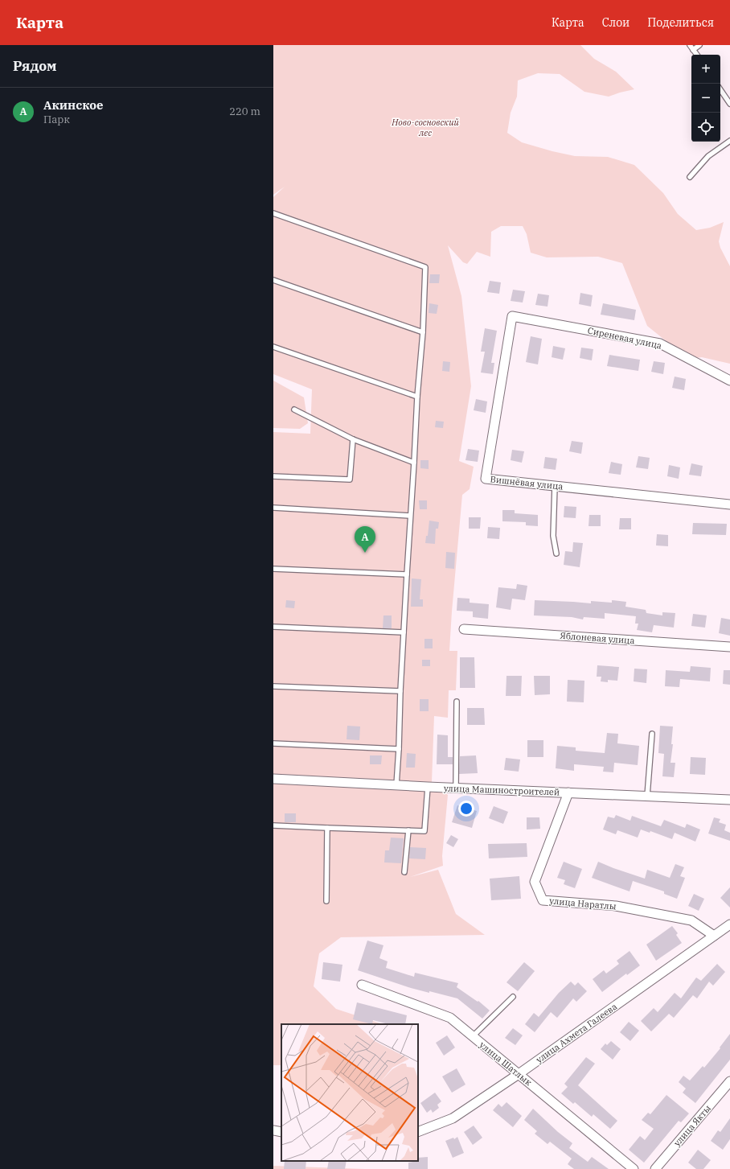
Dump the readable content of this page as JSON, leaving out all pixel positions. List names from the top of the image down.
{
  "streets": {
    "street": [
      "Сиреневая улица",
      "Вишнёвая улица",
      "Яблоневая улица",
      "улица Машиностроителей",
      "улица Наратлы",
      "улица Ахмета Галеева",
      "улица Шатлык",
      "улица Якты"
    ]
  },
  "crossings": [
    ["Сиреневая улица", "Вишнёвая улица"],
    ["улица Машиностроителей", "улица Наратлы"],
    ["улица Наратлы", "улица Ахмета Галеева"],
    ["улица Ахмета Галеева", "улица Шатлык"]
  ],
  "parks": ["Ново-сосновский лес"],
  "page": {
    "header": "Карта",
    "nav": ["Карта", "Слои", "Поделиться"],
    "heading": "Рядом",
    "map_buttons": ["+", "−"],
    "list": [
      {
        "mark": "A",
        "name": "Акинское",
        "note": "Парк",
        "value": "220 m"
      }
    ],
    "pins": "A"
  }
}
